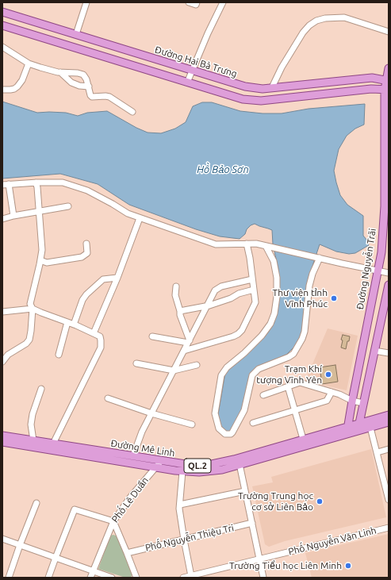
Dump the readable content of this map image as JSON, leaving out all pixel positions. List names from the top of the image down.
{
  "streets": {
    "main road": [
      "Đường Hai Bà Trưng",
      "Đường Nguyễn Trãi",
      "Đường Mê Linh",
      "QL.2"
    ],
    "street": ["Phố Lê Duẩn", "Phố Nguyễn Thiệu Tri", "Phố Nguyễn Văn Linh"]
  },
  "crossings": [
    ["Đường Hai Bà Trưng", "Đường Nguyễn Trãi"],
    ["Đường Nguyễn Trãi", "Đường Mê Linh"],
    ["Đường Mê Linh", "Phố Lê Duẩn"]
  ],
  "water": ["Hồ Bảo Sơn"],
  "places": [
    "Thư viện tỉnh Vĩnh Phúc",
    "Trạm Khí tượng Vĩnh Yên",
    "Trường Trung học cơ sở Liên Bảo",
    "Trường Tiểu học Liên Minh"
  ]
}
